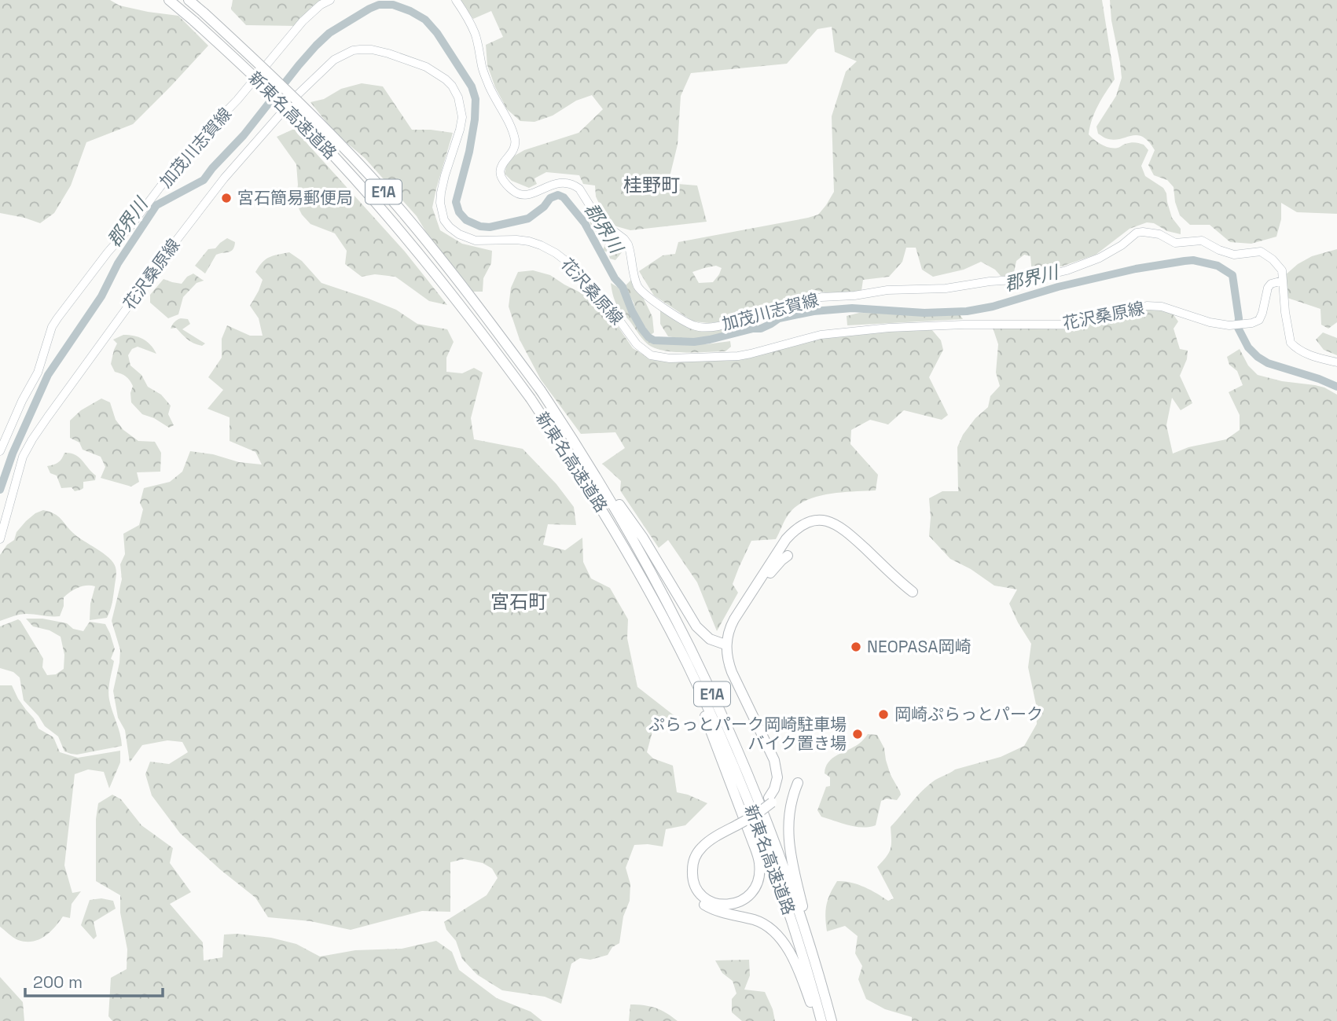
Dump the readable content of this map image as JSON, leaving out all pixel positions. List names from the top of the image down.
{
  "streets": {
    "highway": ["新東名高速道路", "E1A"],
    "main road": ["加茂川志賀線", "花沢桑原線"]
  },
  "crossings": [
    ["加茂川志賀線", "花沢桑原線"]
  ],
  "districts": ["桂野町", "宮石町"],
  "water": ["郡界川"],
  "places": [
    "宮石簡易郵便局",
    "NEOPASA岡崎",
    "岡崎ぷらっとパーク",
    "ぷらっとパーク岡崎駐車場 バイク置き場"
  ],
  "scale_bar": "200 m"
}
